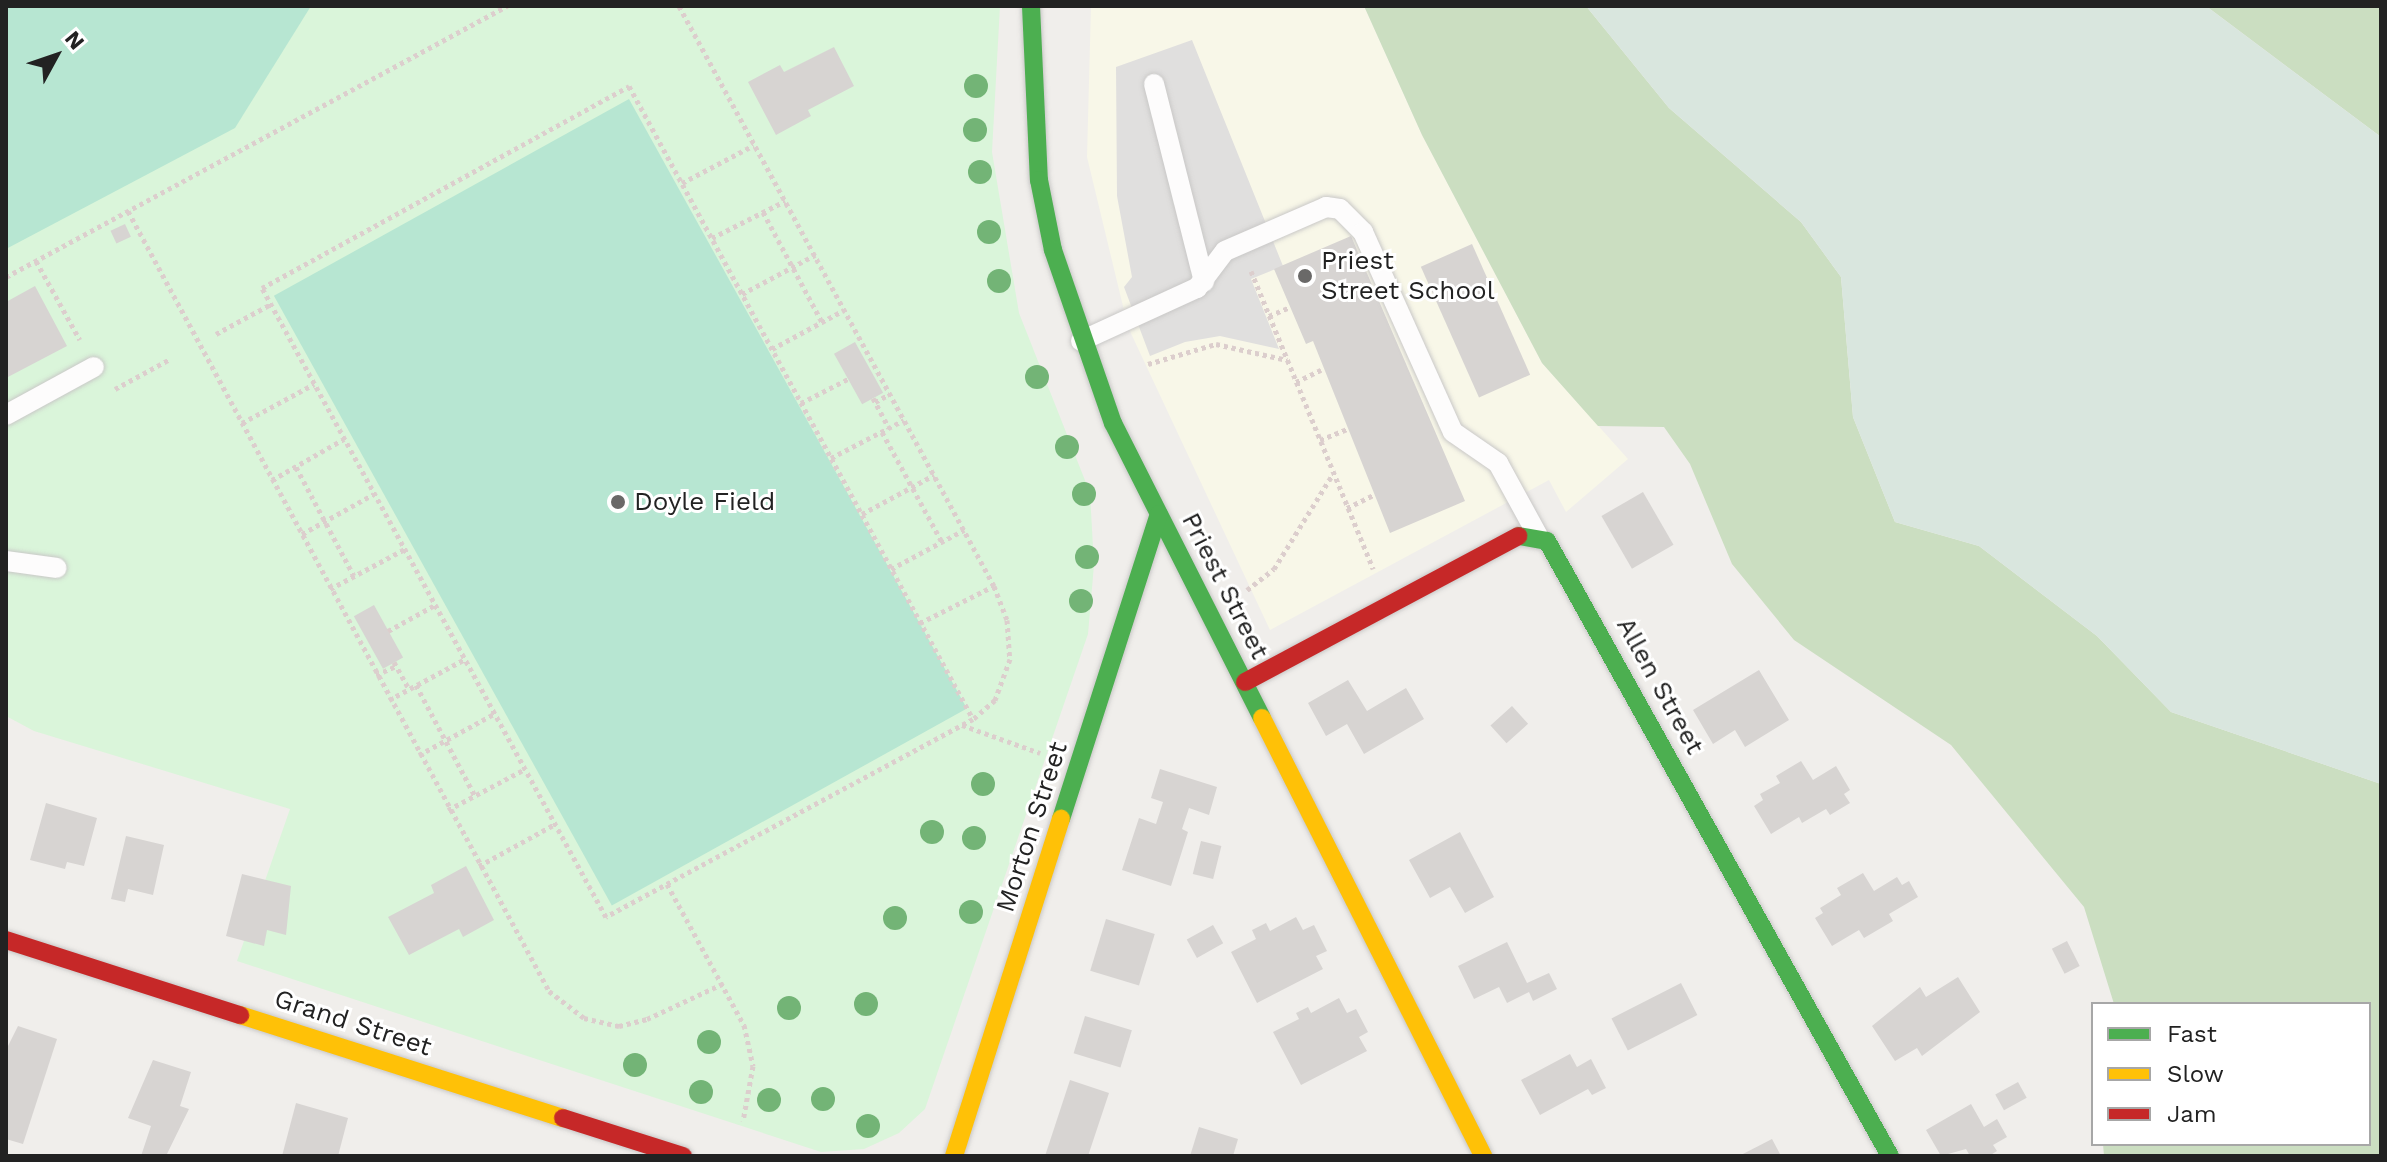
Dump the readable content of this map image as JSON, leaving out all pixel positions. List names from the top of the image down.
{
  "streets": {
    "street": [
      "Priest Street",
      "Allen Street",
      "Morton Street",
      "Grand Street"
    ]
  },
  "crossings": [
    ["Priest Street", "Morton Street"]
  ],
  "places": ["Priest Street School", "Doyle Field"],
  "legend": ["Fast", "Slow", "Jam"],
  "north": "top right"
}
